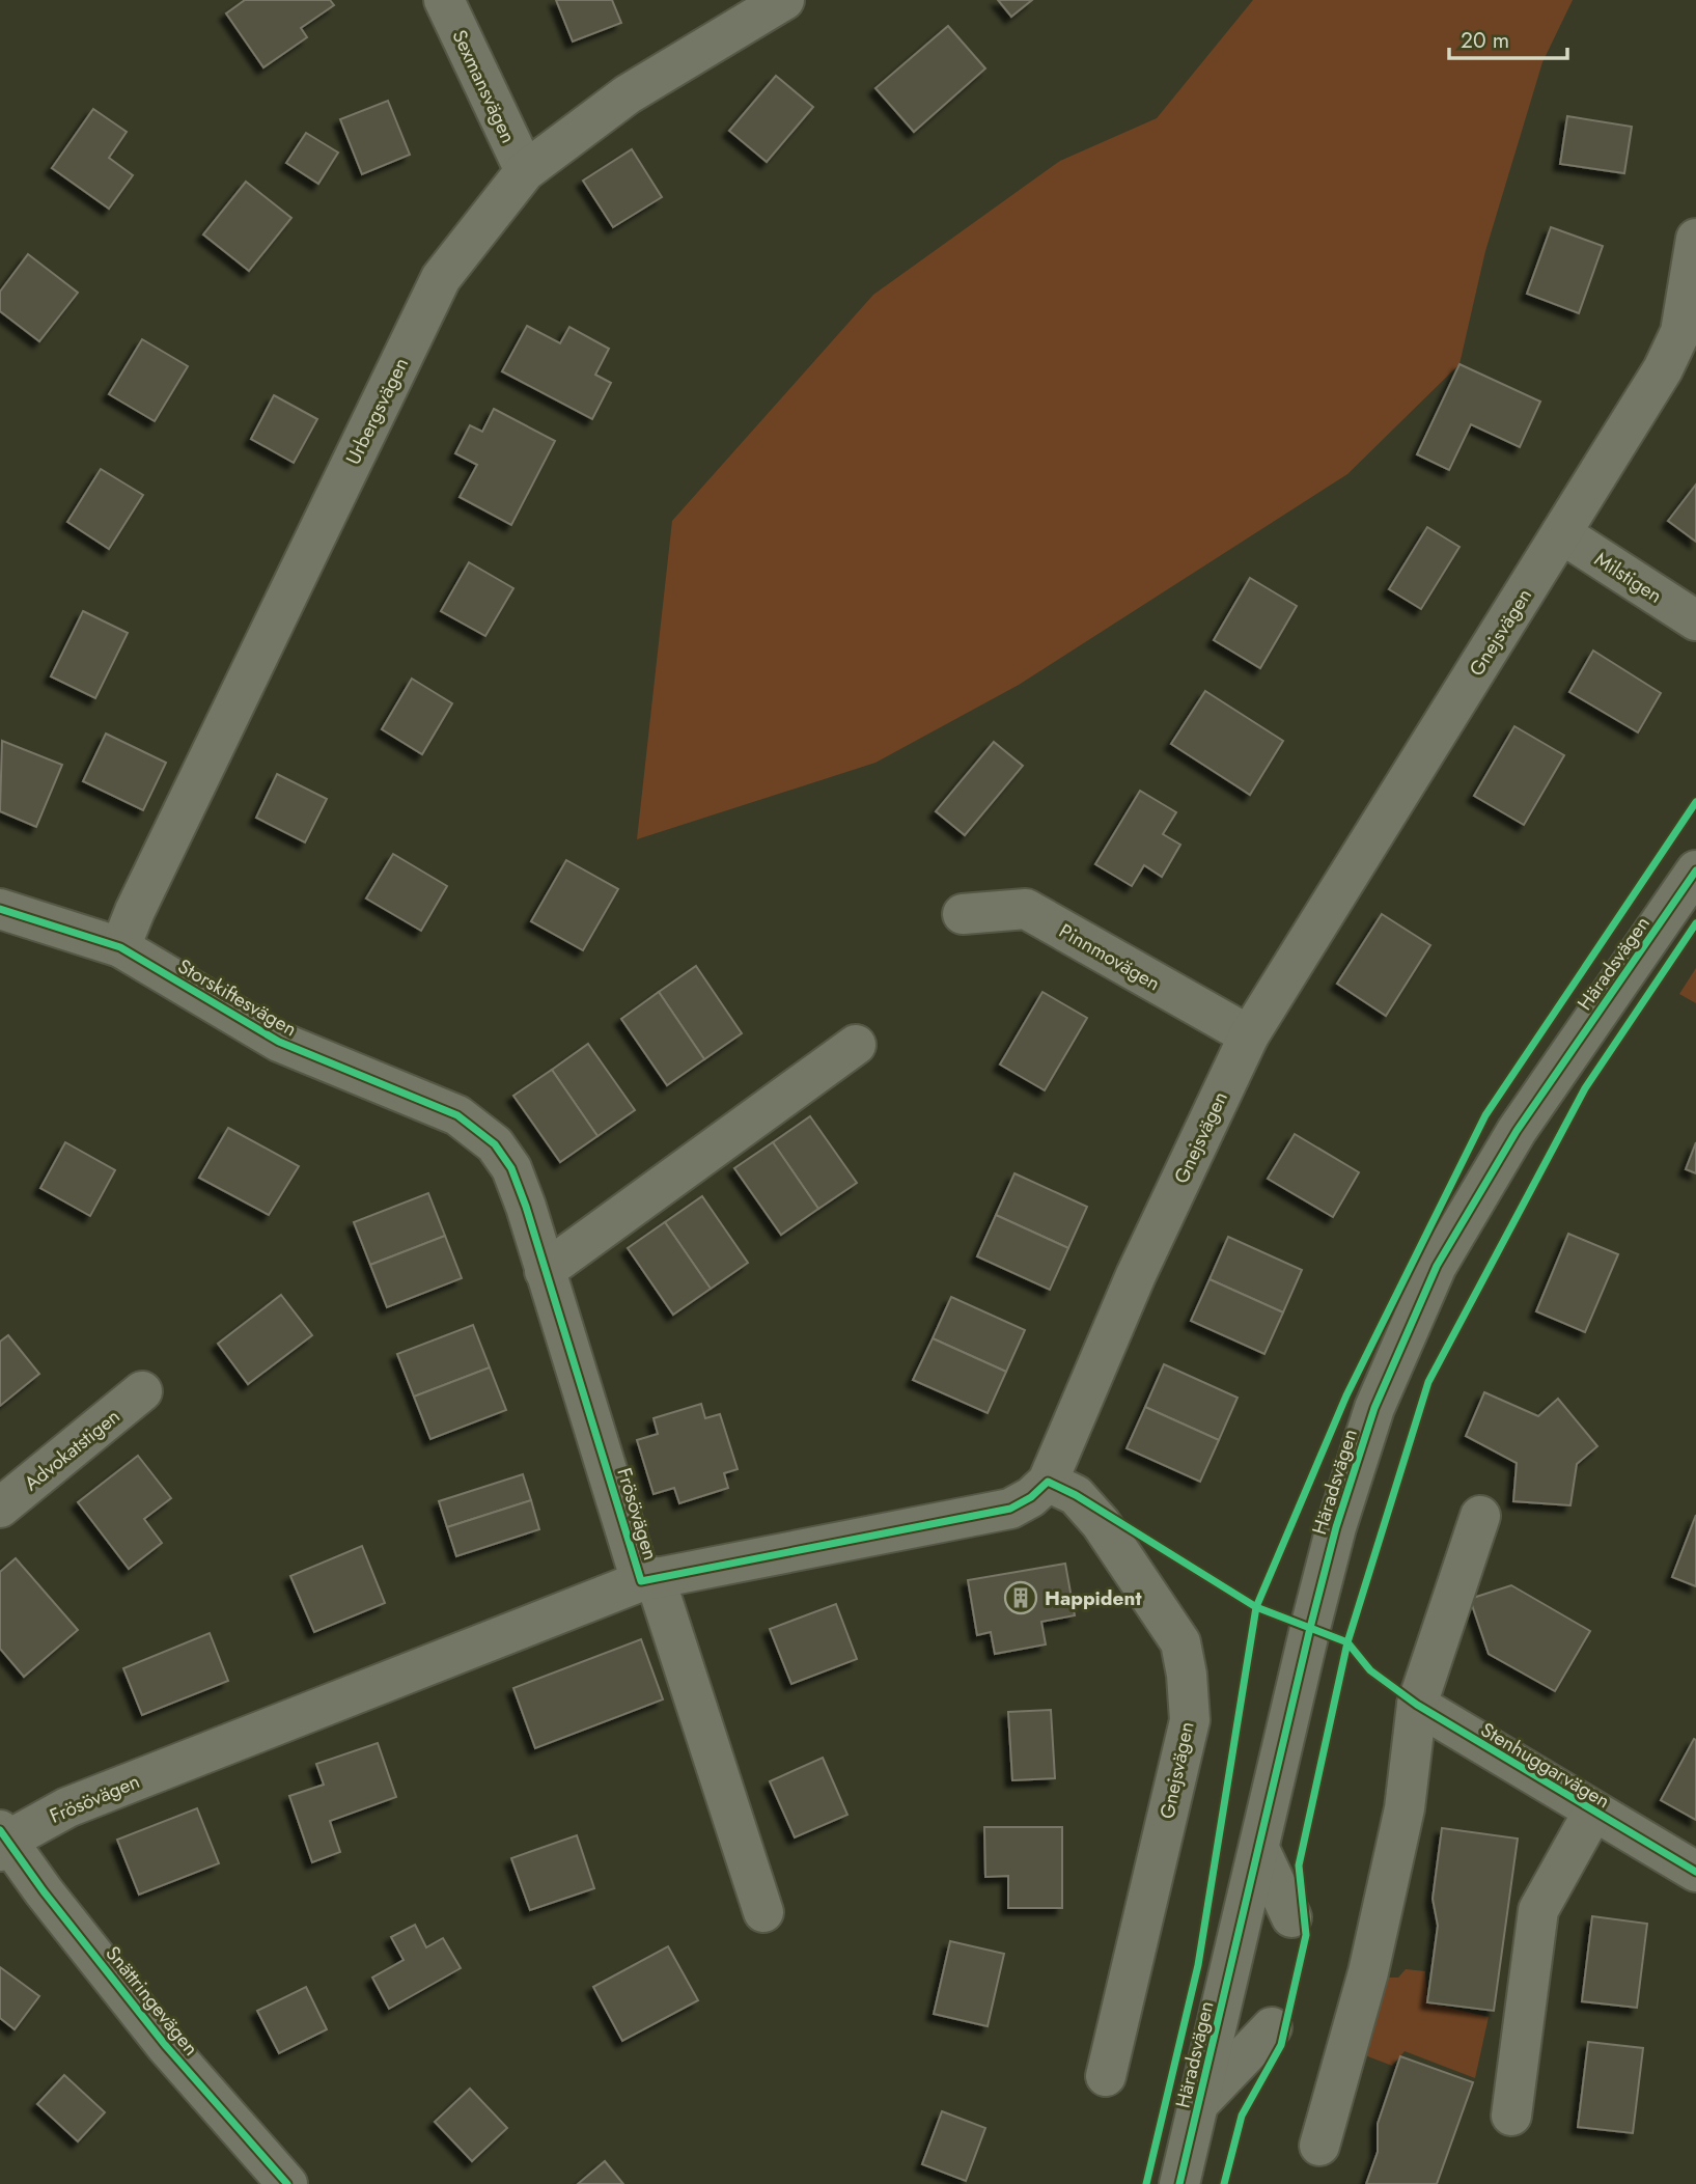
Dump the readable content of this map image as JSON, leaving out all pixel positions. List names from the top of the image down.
{
  "streets": {
    "street": [
      "Sexmansvägen",
      "Urbergsvägen",
      "Milstigen",
      "Gnejsvägen",
      "Pinnmovägen",
      "Häradsvägen",
      "Storskiftesvägen",
      "Advokatstigen",
      "Frösövägen",
      "Stenhuggarvägen",
      "Snättringevägen"
    ]
  },
  "crossings": [
    ["Sexmansvägen", "Urbergsvägen"],
    ["Urbergsvägen", "Storskiftesvägen"],
    ["Milstigen", "Gnejsvägen"],
    ["Gnejsvägen", "Pinnmovägen"],
    ["Gnejsvägen", "Frösövägen"],
    ["Storskiftesvägen", "Frösövägen"],
    ["Frösövägen", "Snättringevägen"]
  ],
  "places": {
    "building": ["Happident"]
  },
  "scale_bar": "20 m"
}
